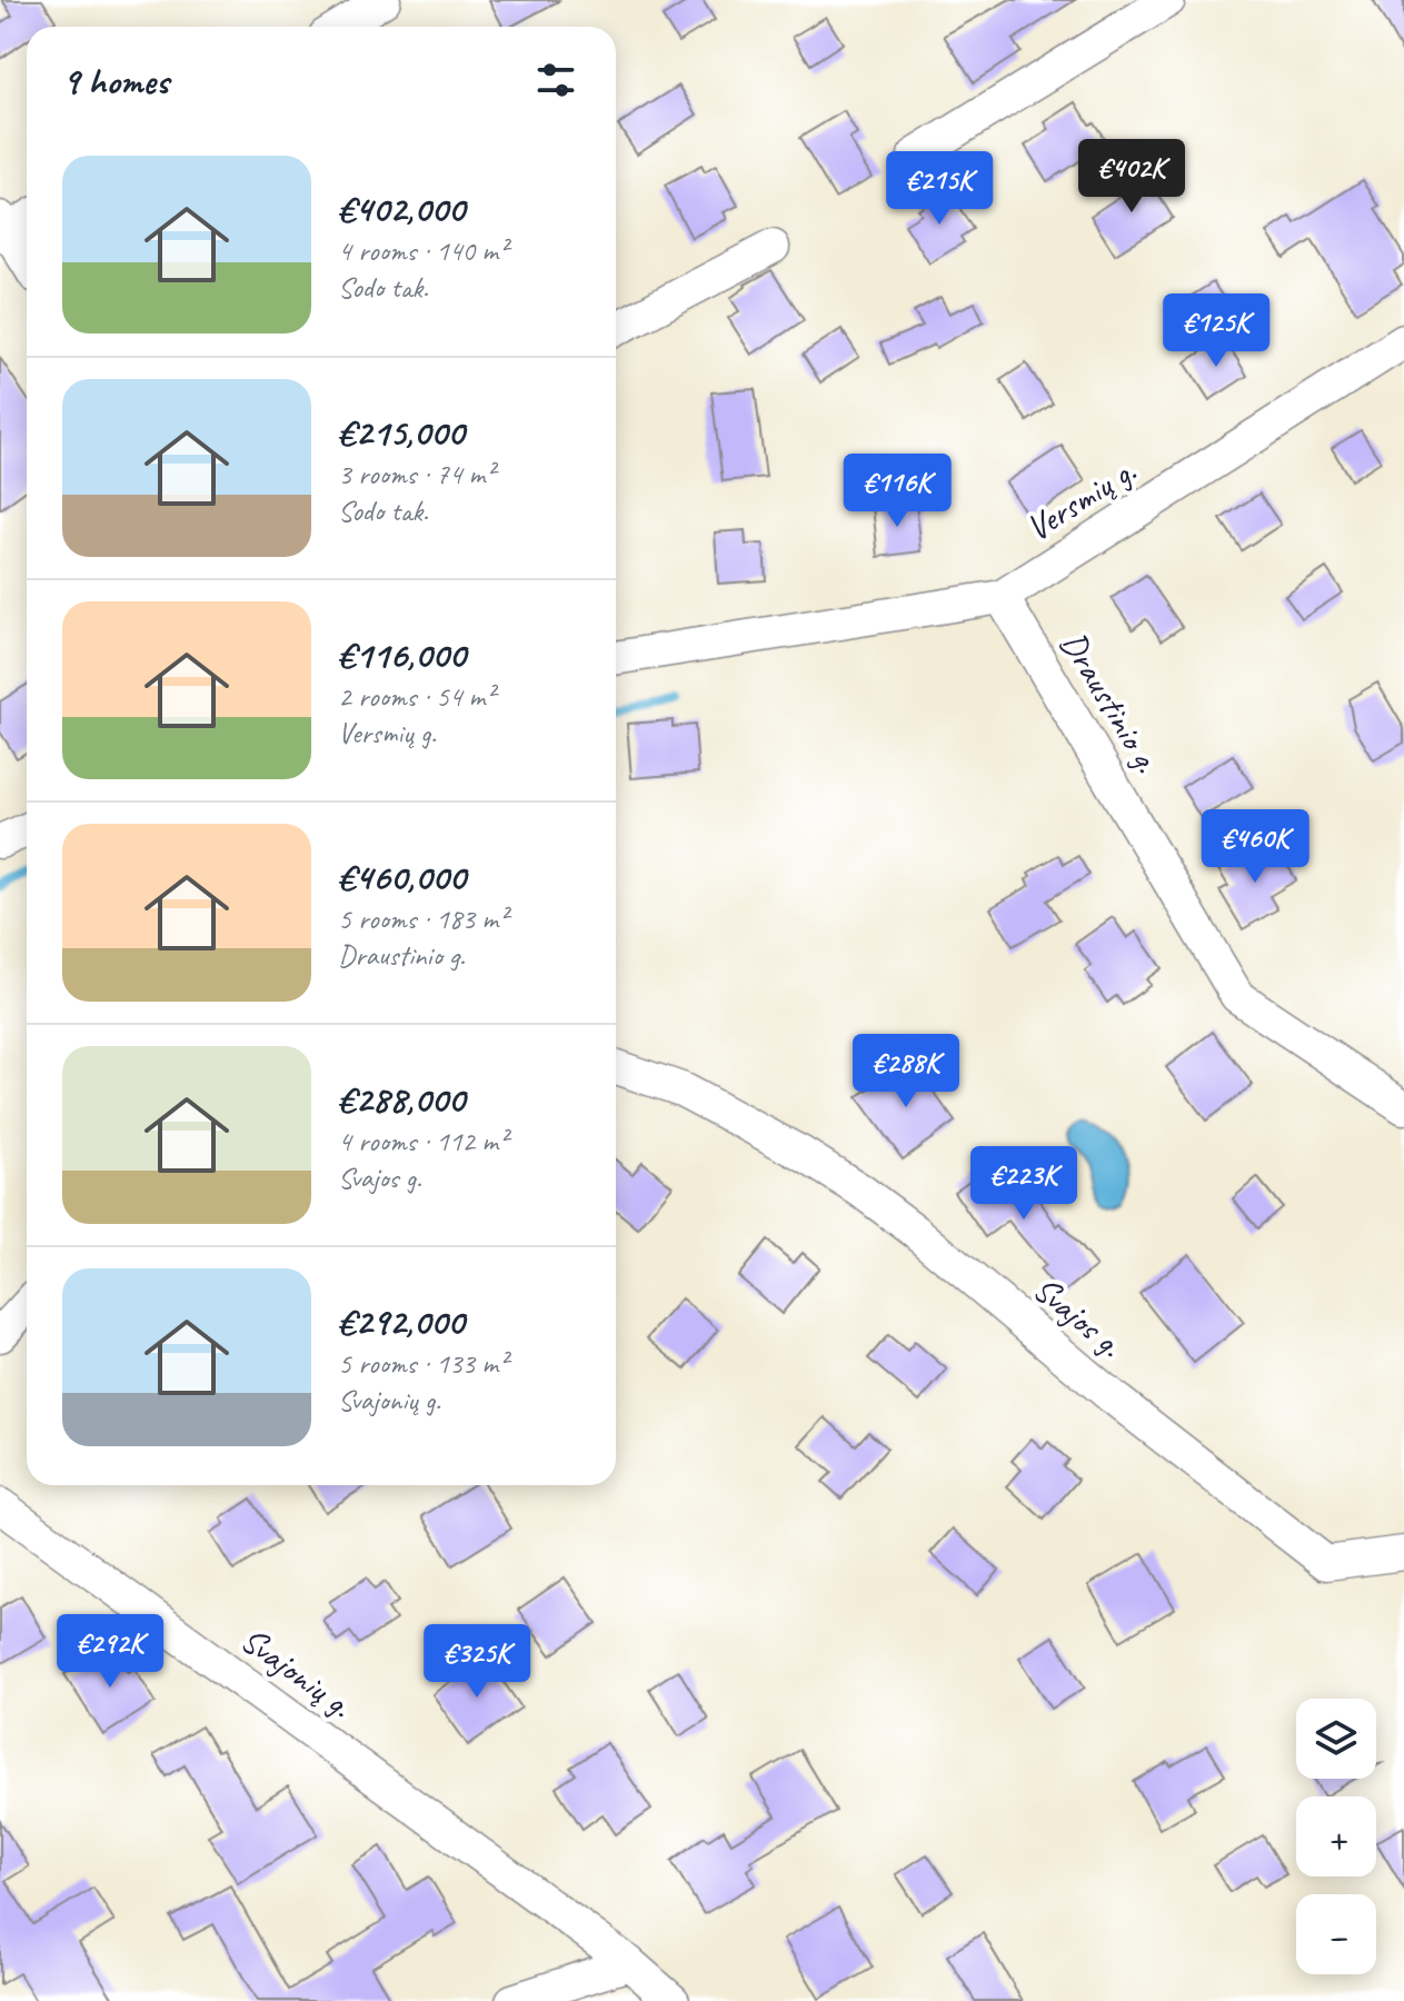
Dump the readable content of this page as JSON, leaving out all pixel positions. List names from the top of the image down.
{
  "streets": {
    "street": [
      "Versmių g.",
      "Draustinio g.",
      "Svajos g.",
      "Svajonių g."
    ]
  },
  "crossings": [
    ["Versmių g.", "Draustinio g."]
  ],
  "page": {
    "heading": "9 homes",
    "list": [
      {
        "name": "€402,000",
        "note": "4 rooms · 140 m² · Sodo tak."
      },
      {
        "name": "€215,000",
        "note": "3 rooms · 74 m² · Sodo tak."
      },
      {
        "name": "€116,000",
        "note": "2 rooms · 54 m² · Versmių g."
      },
      {
        "name": "€460,000",
        "note": "5 rooms · 183 m² · Draustinio g."
      },
      {
        "name": "€288,000",
        "note": "4 rooms · 112 m² · Svajos g."
      },
      {
        "name": "€292,000",
        "note": "5 rooms · 133 m² · Svajonių g."
      }
    ],
    "price": [
      "€402K",
      "€215K",
      "€125K",
      "€116K",
      "€460K",
      "€288K",
      "€223K",
      "€292K",
      "€325K"
    ],
    "map_buttons": ["+", "−"]
  }
}
